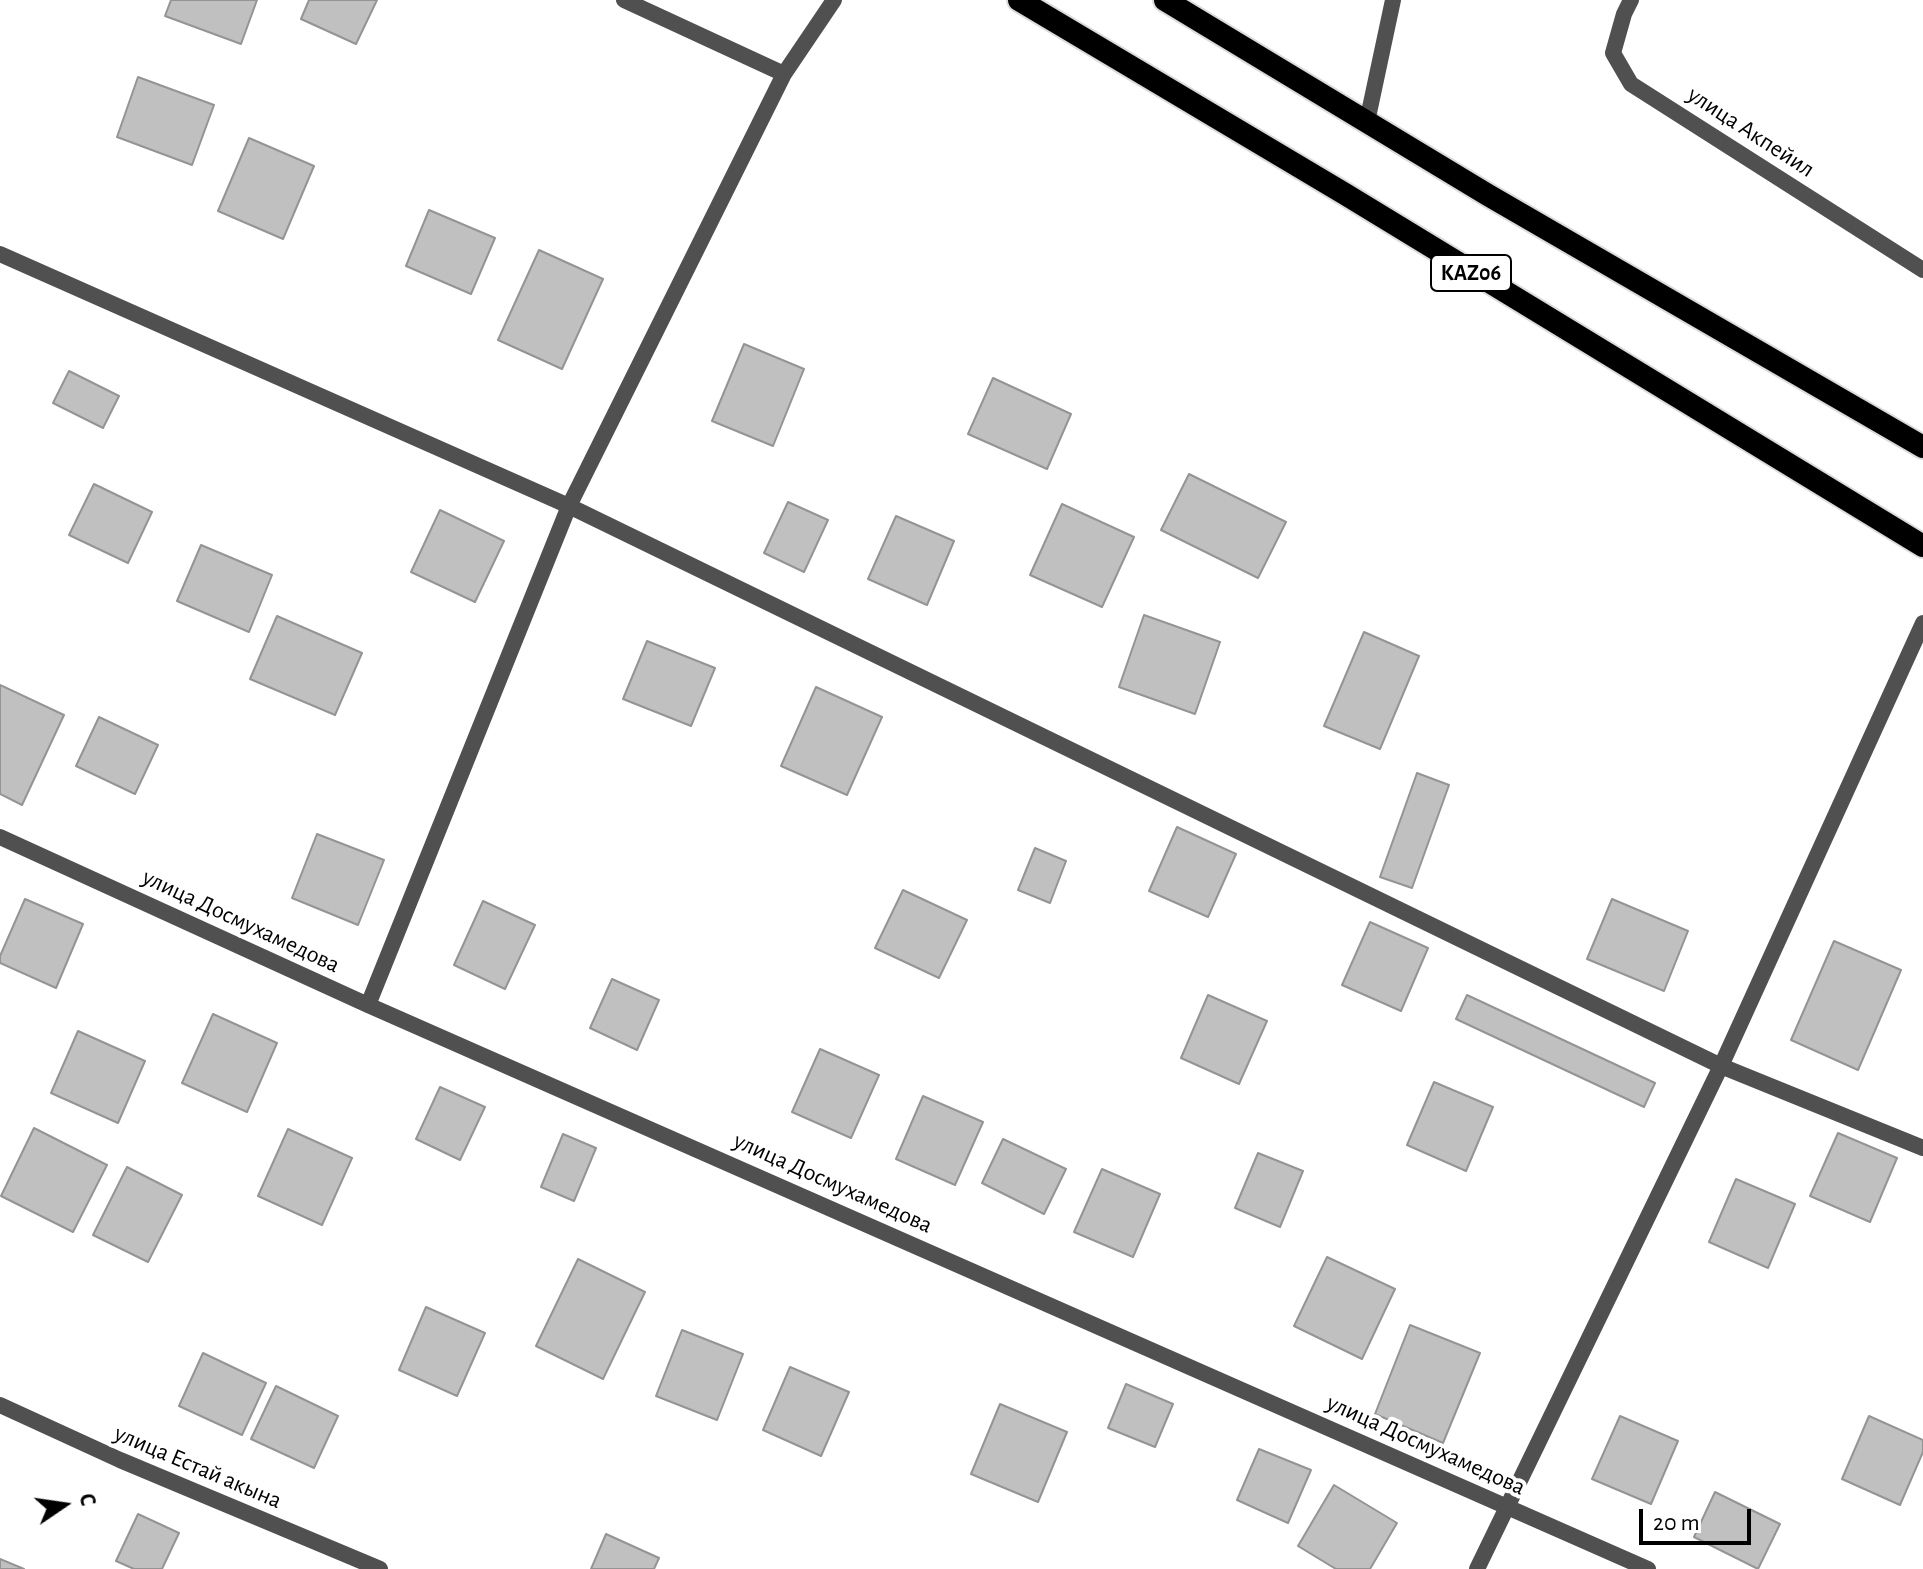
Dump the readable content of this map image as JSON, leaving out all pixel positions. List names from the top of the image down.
{
  "streets": {
    "highway": ["KАZ06"],
    "street": ["улица Акпейил", "улица Досмухамедова", "улица Естай акына"]
  },
  "scale_bar": "20 m",
  "north": "right"
}
